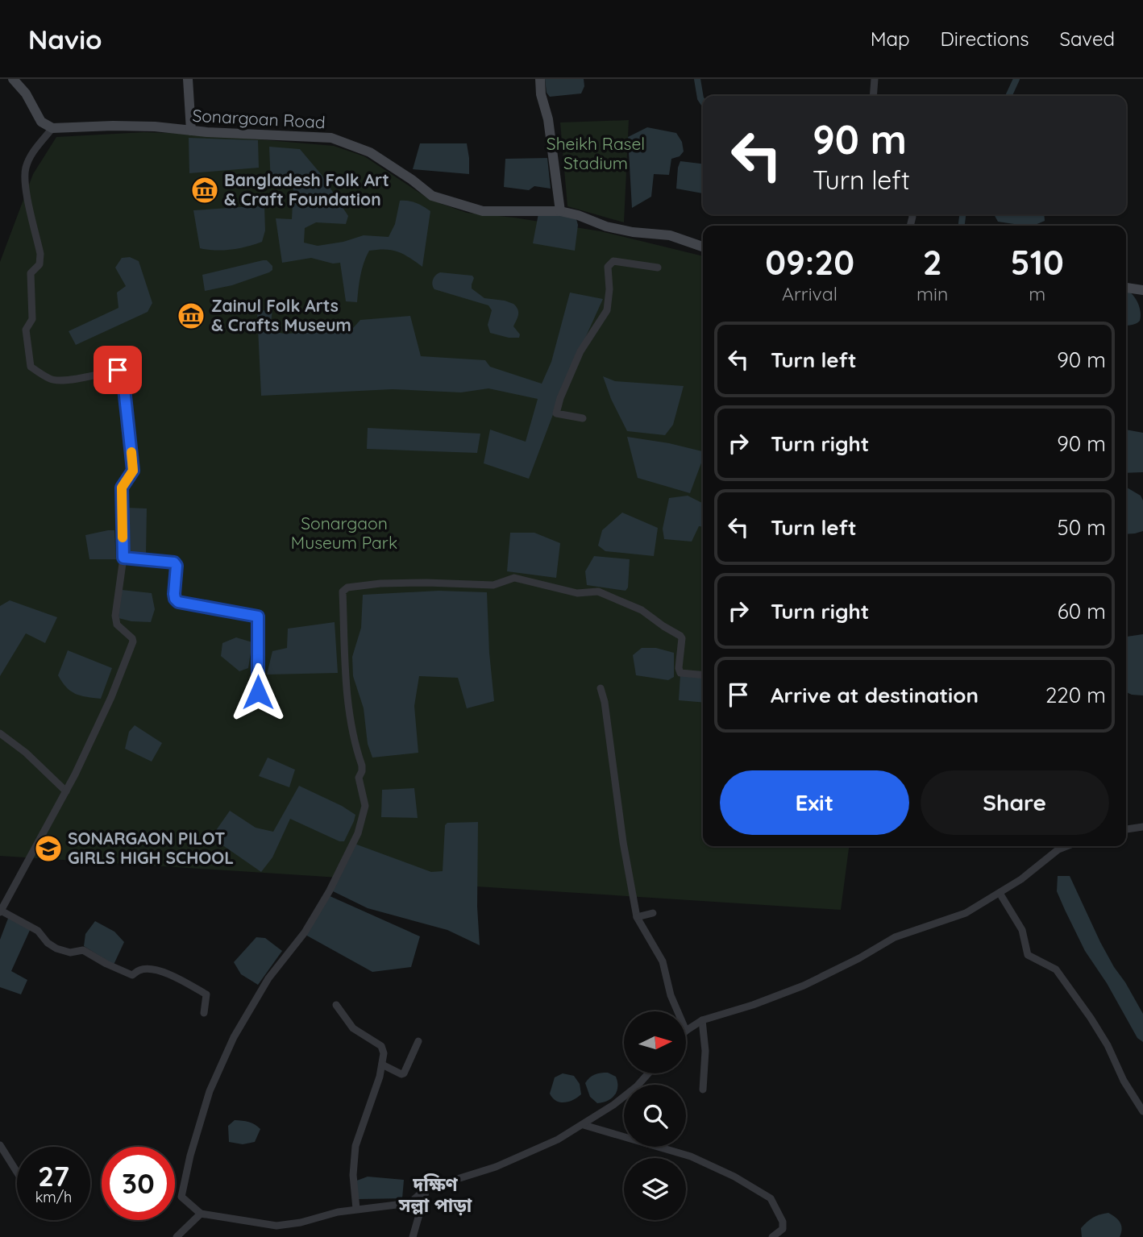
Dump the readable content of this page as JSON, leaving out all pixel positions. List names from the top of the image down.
{
  "streets": {
    "main road": ["Sonargoan Road"]
  },
  "districts": ["দক্ষিণ সল্লা পাড়া"],
  "parks": ["Sheikh Rasel Stadium", "Sonargaon Museum Park"],
  "places": {
    "museum": ["Bangladesh Folk Art & Craft Foundation", "Zainul Folk Arts & Crafts Museum"],
    "school or university": ["SONARGAON PILOT GIRLS HIGH SCHOOL"]
  },
  "north": "right",
  "page": {
    "header": "Navio",
    "nav": ["Map", "Directions", "Saved"],
    "turn": ["90 m", "Turn left"],
    "eta": [
      "09:20",
      "Arrival",
      "2",
      "min",
      "510",
      "m"
    ],
    "list": [
      {
        "name": "Turn left",
        "value": "90 m"
      },
      {
        "name": "Turn right",
        "value": "90 m"
      },
      {
        "name": "Turn left",
        "value": "50 m"
      },
      {
        "name": "Turn right",
        "value": "60 m"
      },
      {
        "name": "Arrive at destination",
        "value": "220 m"
      }
    ],
    "buttons": ["Exit", "Share"],
    "speed": "27 km/h",
    "limit": "30"
  }
}
